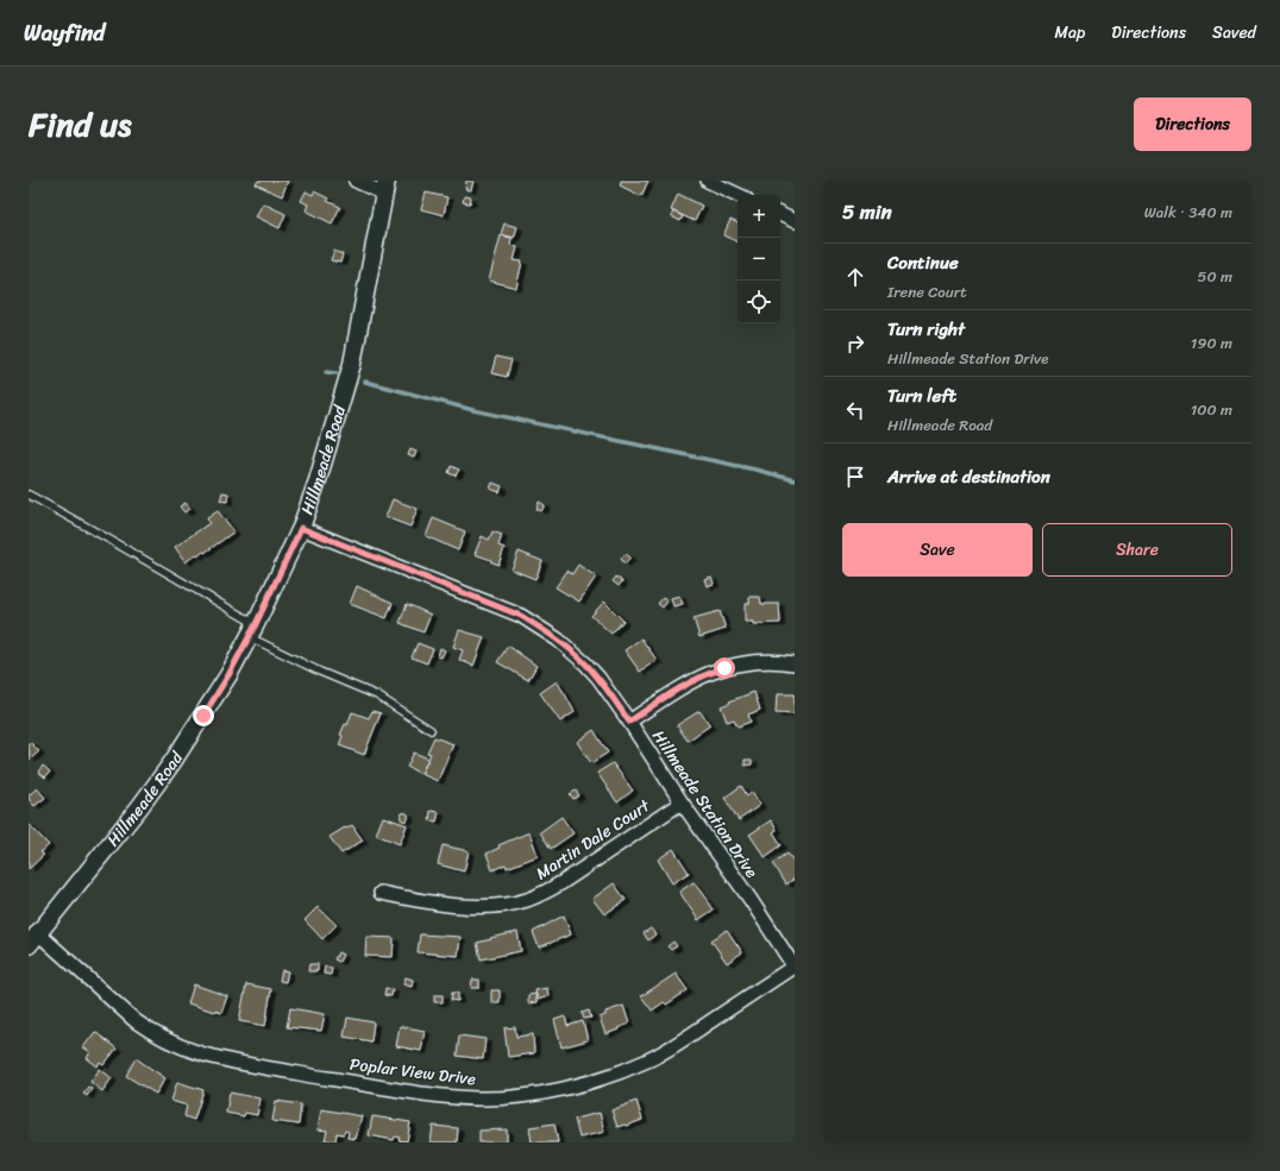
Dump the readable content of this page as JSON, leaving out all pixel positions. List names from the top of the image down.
{
  "streets": {
    "street": [
      "Hillmeade Road",
      "Hillmeade Station Drive",
      "Martin Dale Court",
      "Poplar View Drive"
    ]
  },
  "crossings": [
    ["Hillmeade Road", "Hillmeade Station Drive"],
    ["Hillmeade Road", "Poplar View Drive"],
    ["Hillmeade Station Drive", "Martin Dale Court"],
    ["Hillmeade Station Drive", "Poplar View Drive"]
  ],
  "page": {
    "header": "Wayfind",
    "nav": ["Map", "Directions", "Saved"],
    "title": "Find us",
    "buttons": [
      "Directions",
      ["Save", "Share"]
    ],
    "heading": ["5 min", "Walk · 340 m"],
    "map_buttons": ["+", "−"],
    "list": [
      ["Continue", "Irene Court", "50 m"],
      ["Turn right", "Hillmeade Station Drive", "190 m"],
      ["Turn left", "Hillmeade Road", "100 m"],
      "Arrive at destination"
    ]
  }
}
